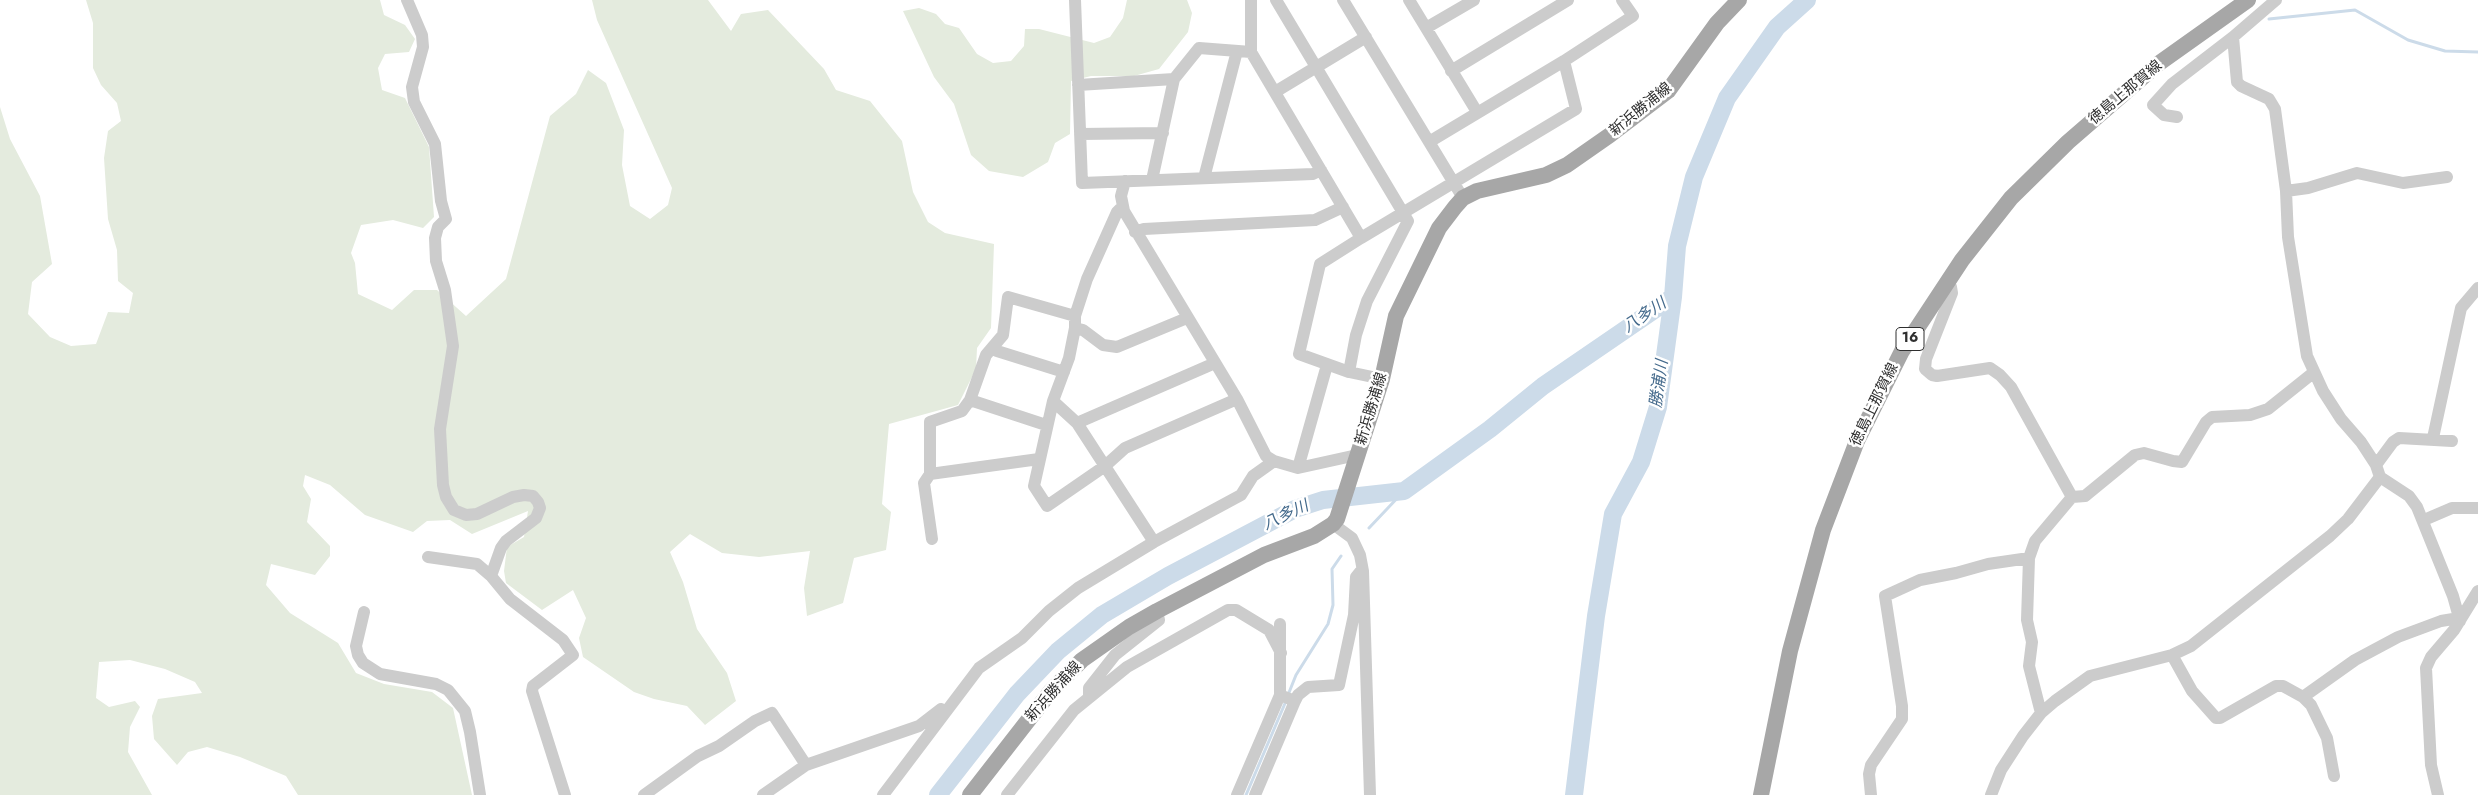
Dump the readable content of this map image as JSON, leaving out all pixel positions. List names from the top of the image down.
{
  "streets": {
    "main road": ["徳島上那賀線", "新浜勝浦線", "16"]
  },
  "water": ["八多川", "勝浦川"]
}
